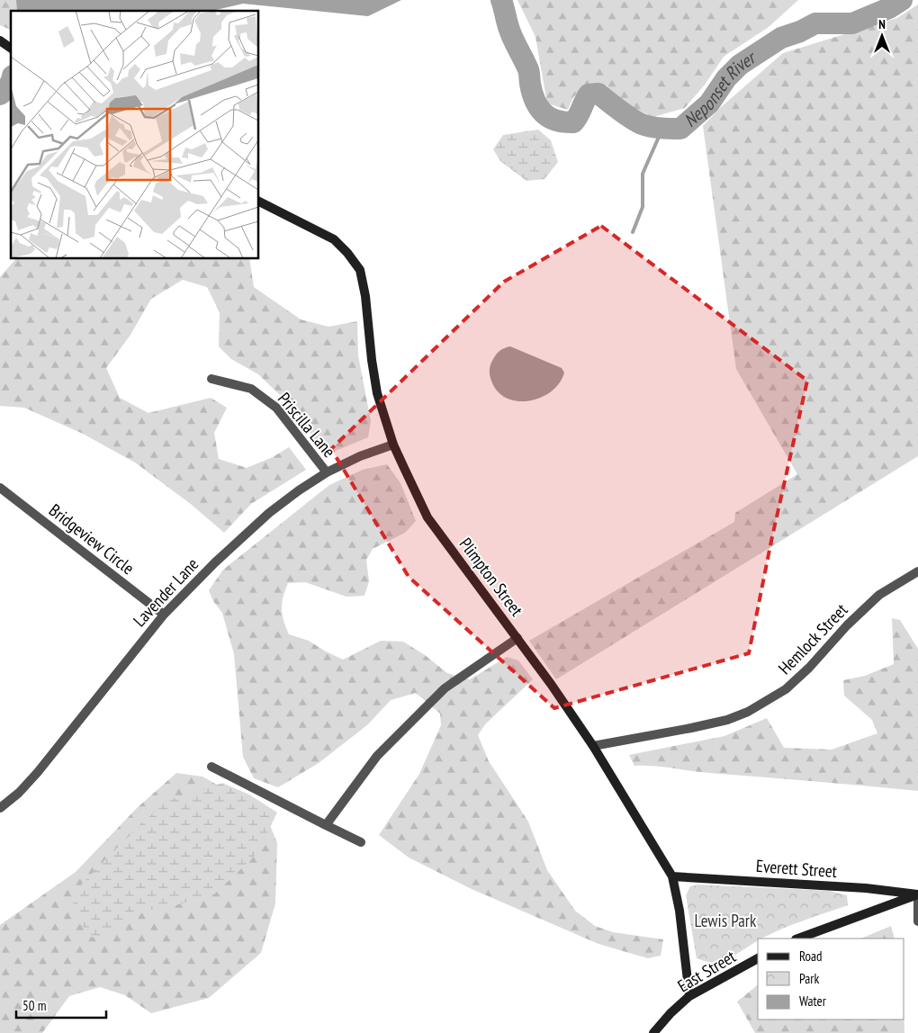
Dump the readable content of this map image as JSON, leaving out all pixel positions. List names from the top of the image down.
{
  "streets": {
    "street": [
      "Priscilla Lane",
      "Bridgeview Circle",
      "Plimpton Street",
      "Lavender Lane",
      "Hemlock Street",
      "Everett Street",
      "East Street"
    ]
  },
  "crossings": [
    ["Priscilla Lane", "Lavender Lane"],
    ["Bridgeview Circle", "Lavender Lane"],
    ["Plimpton Street", "Lavender Lane"],
    ["Plimpton Street", "Hemlock Street"],
    ["Plimpton Street", "Everett Street"],
    ["Plimpton Street", "East Street"]
  ],
  "water": ["Neponset River"],
  "parks": ["Lewis Park"],
  "legend": ["Road", "Park", "Water"],
  "scale_bar": "50 m",
  "north": "top"
}
